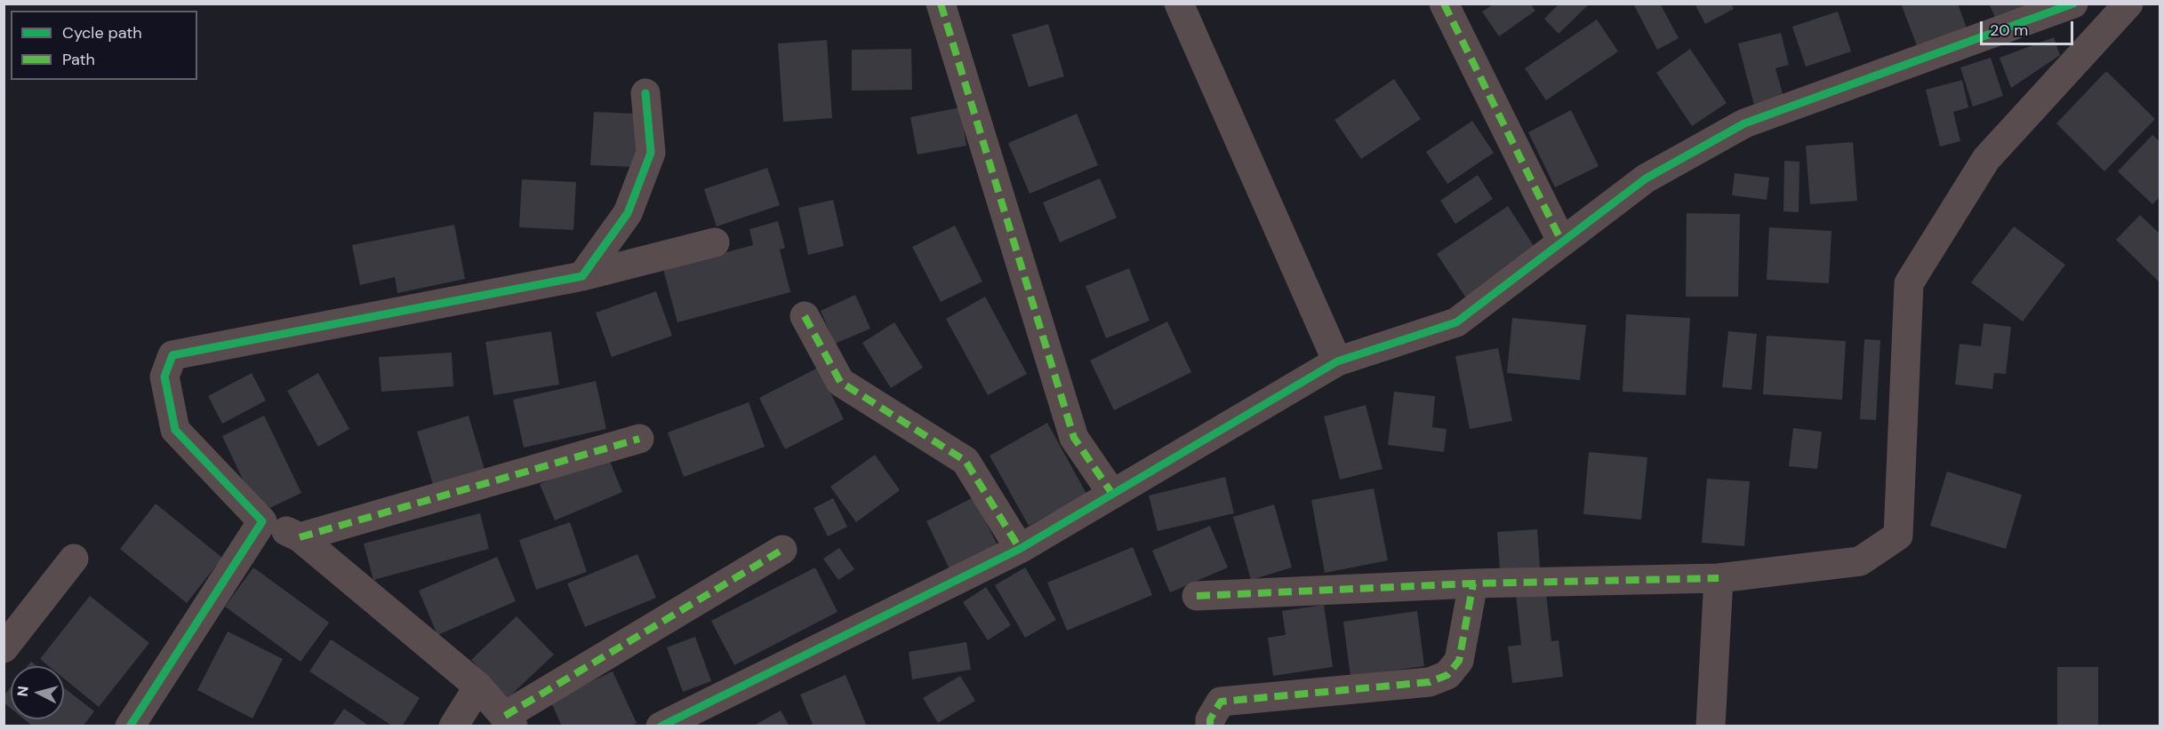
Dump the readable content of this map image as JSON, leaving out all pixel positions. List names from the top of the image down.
{
  "legend": ["Cycle path", "Path"],
  "scale_bar": "20 m",
  "north": "left"
}
